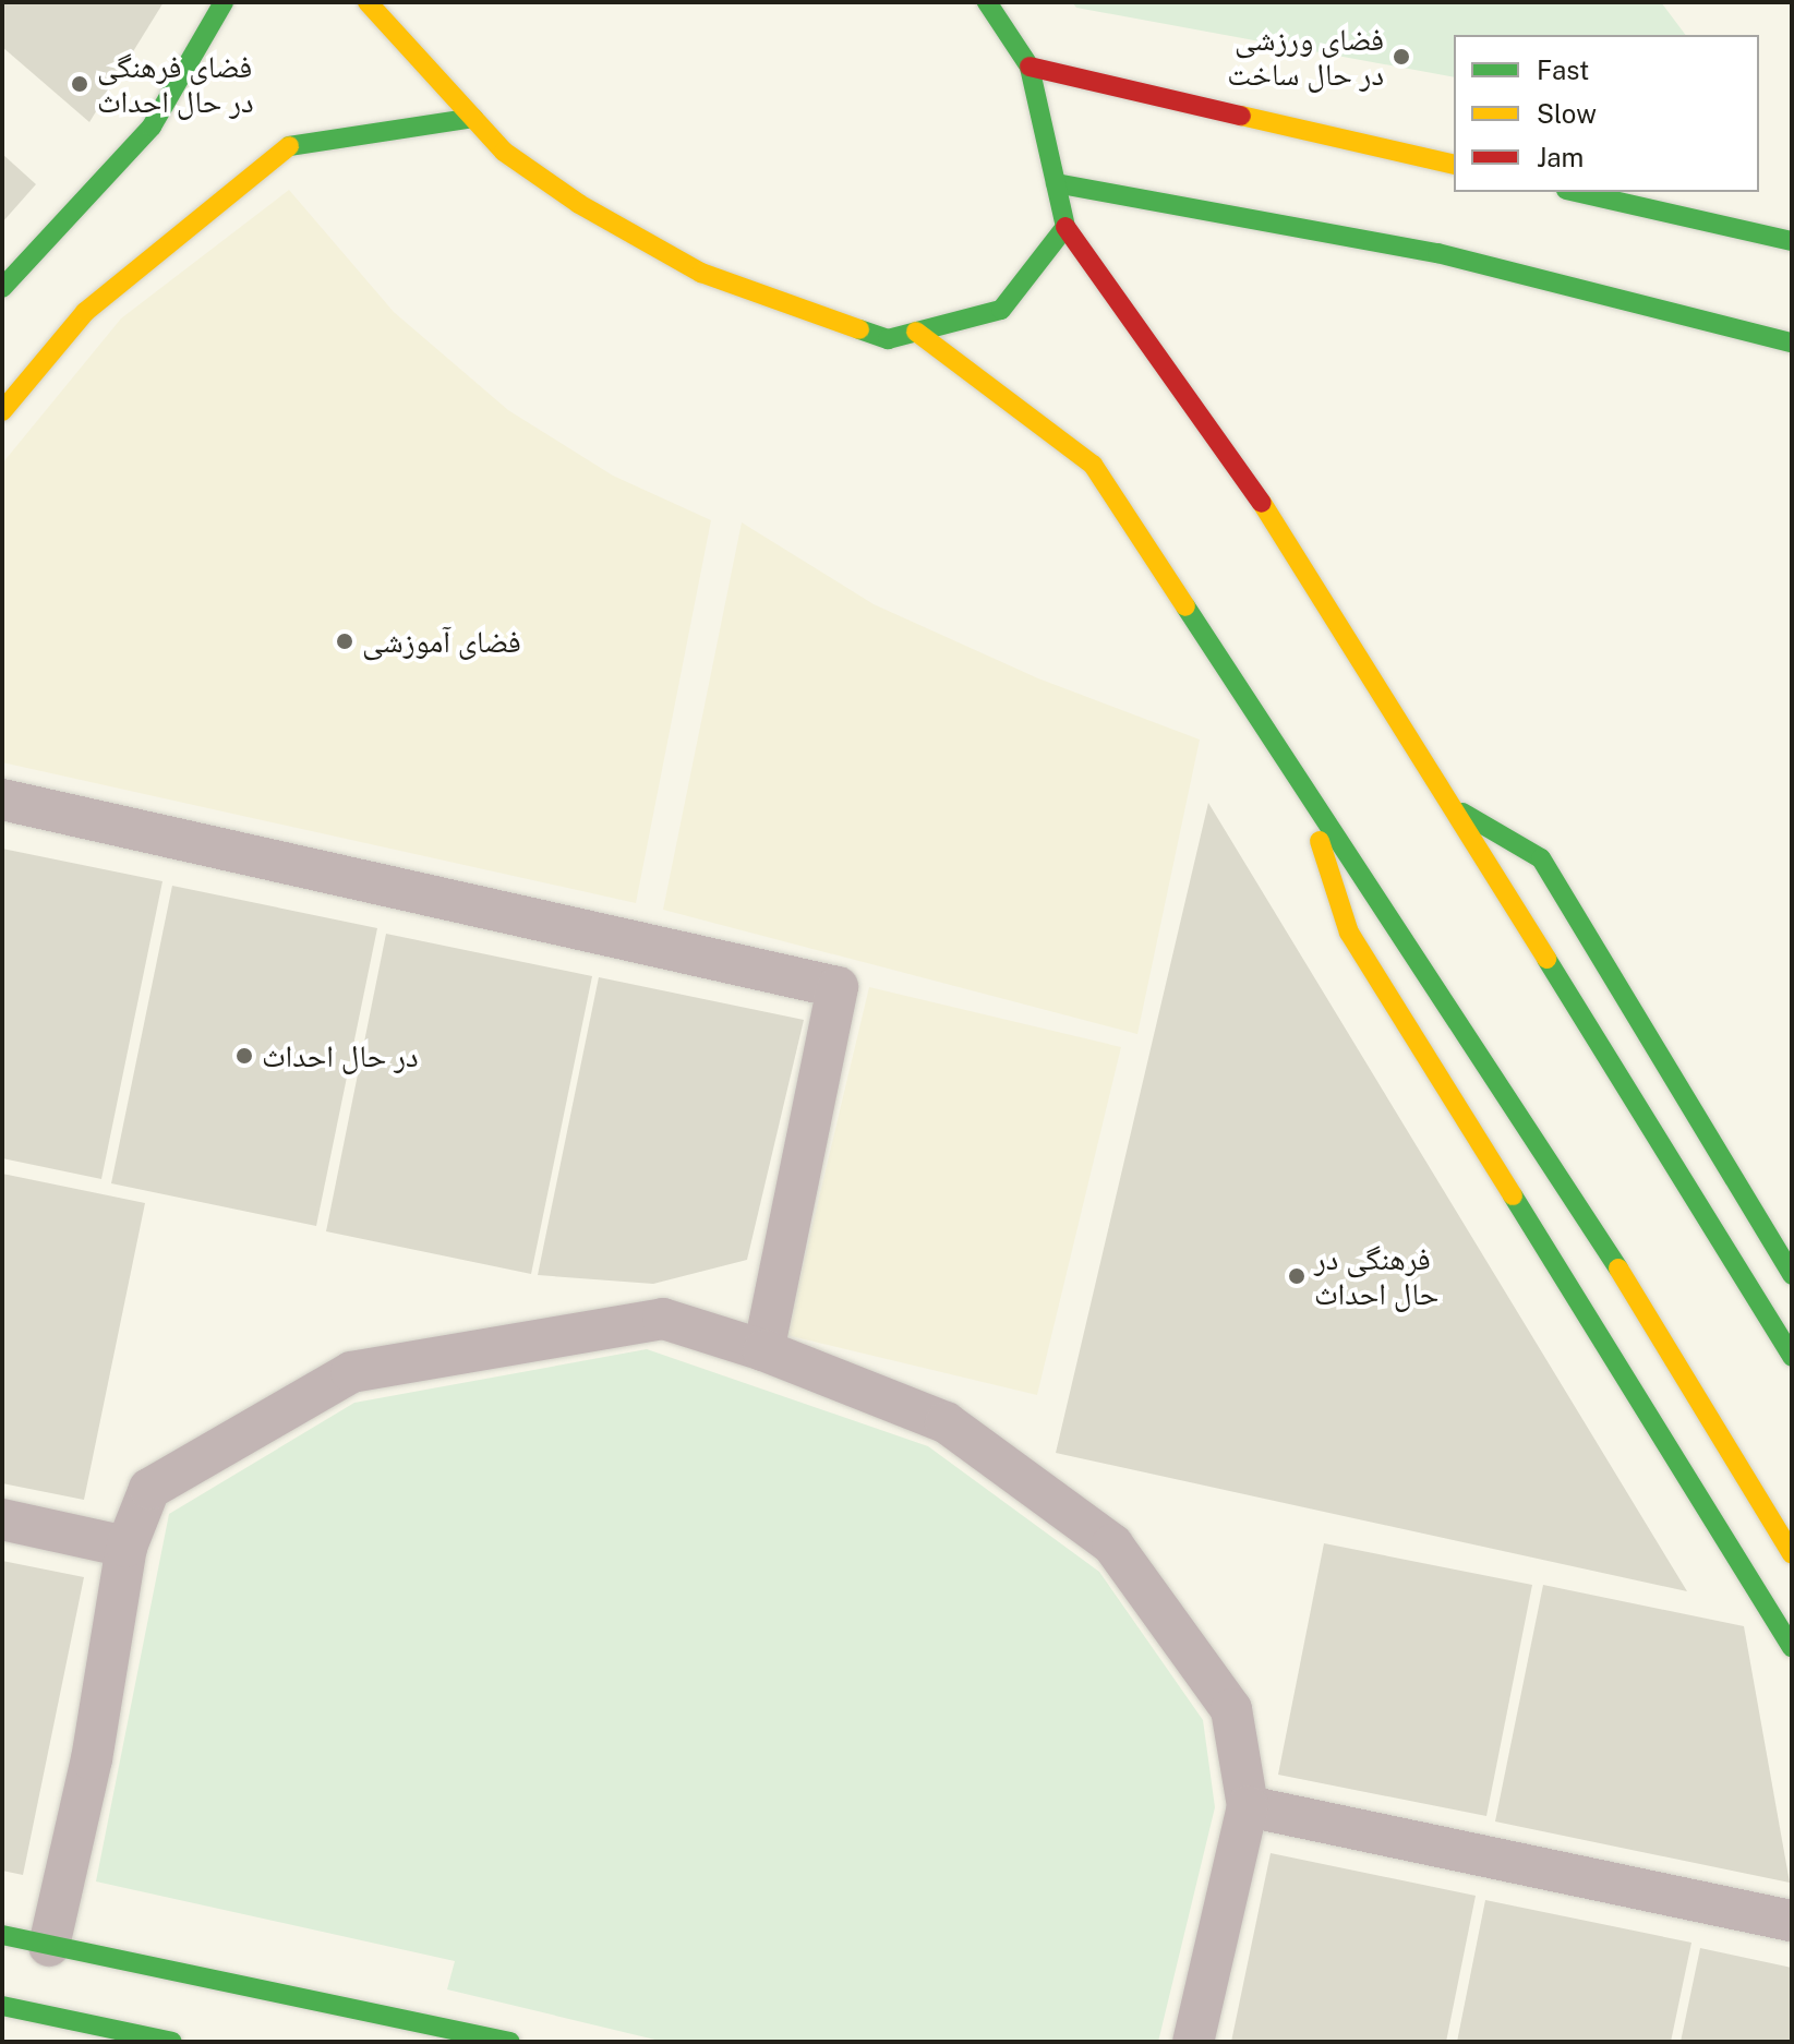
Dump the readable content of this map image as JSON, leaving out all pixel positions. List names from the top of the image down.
{
  "places": [
    "فضای ورزشی در حال ساخت",
    "فضای فرهنگی در حال احداث",
    "فضای آموزشی",
    "در حال احداث",
    "فرهنگی در حال احداث"
  ],
  "legend": ["Fast", "Slow", "Jam"]
}
